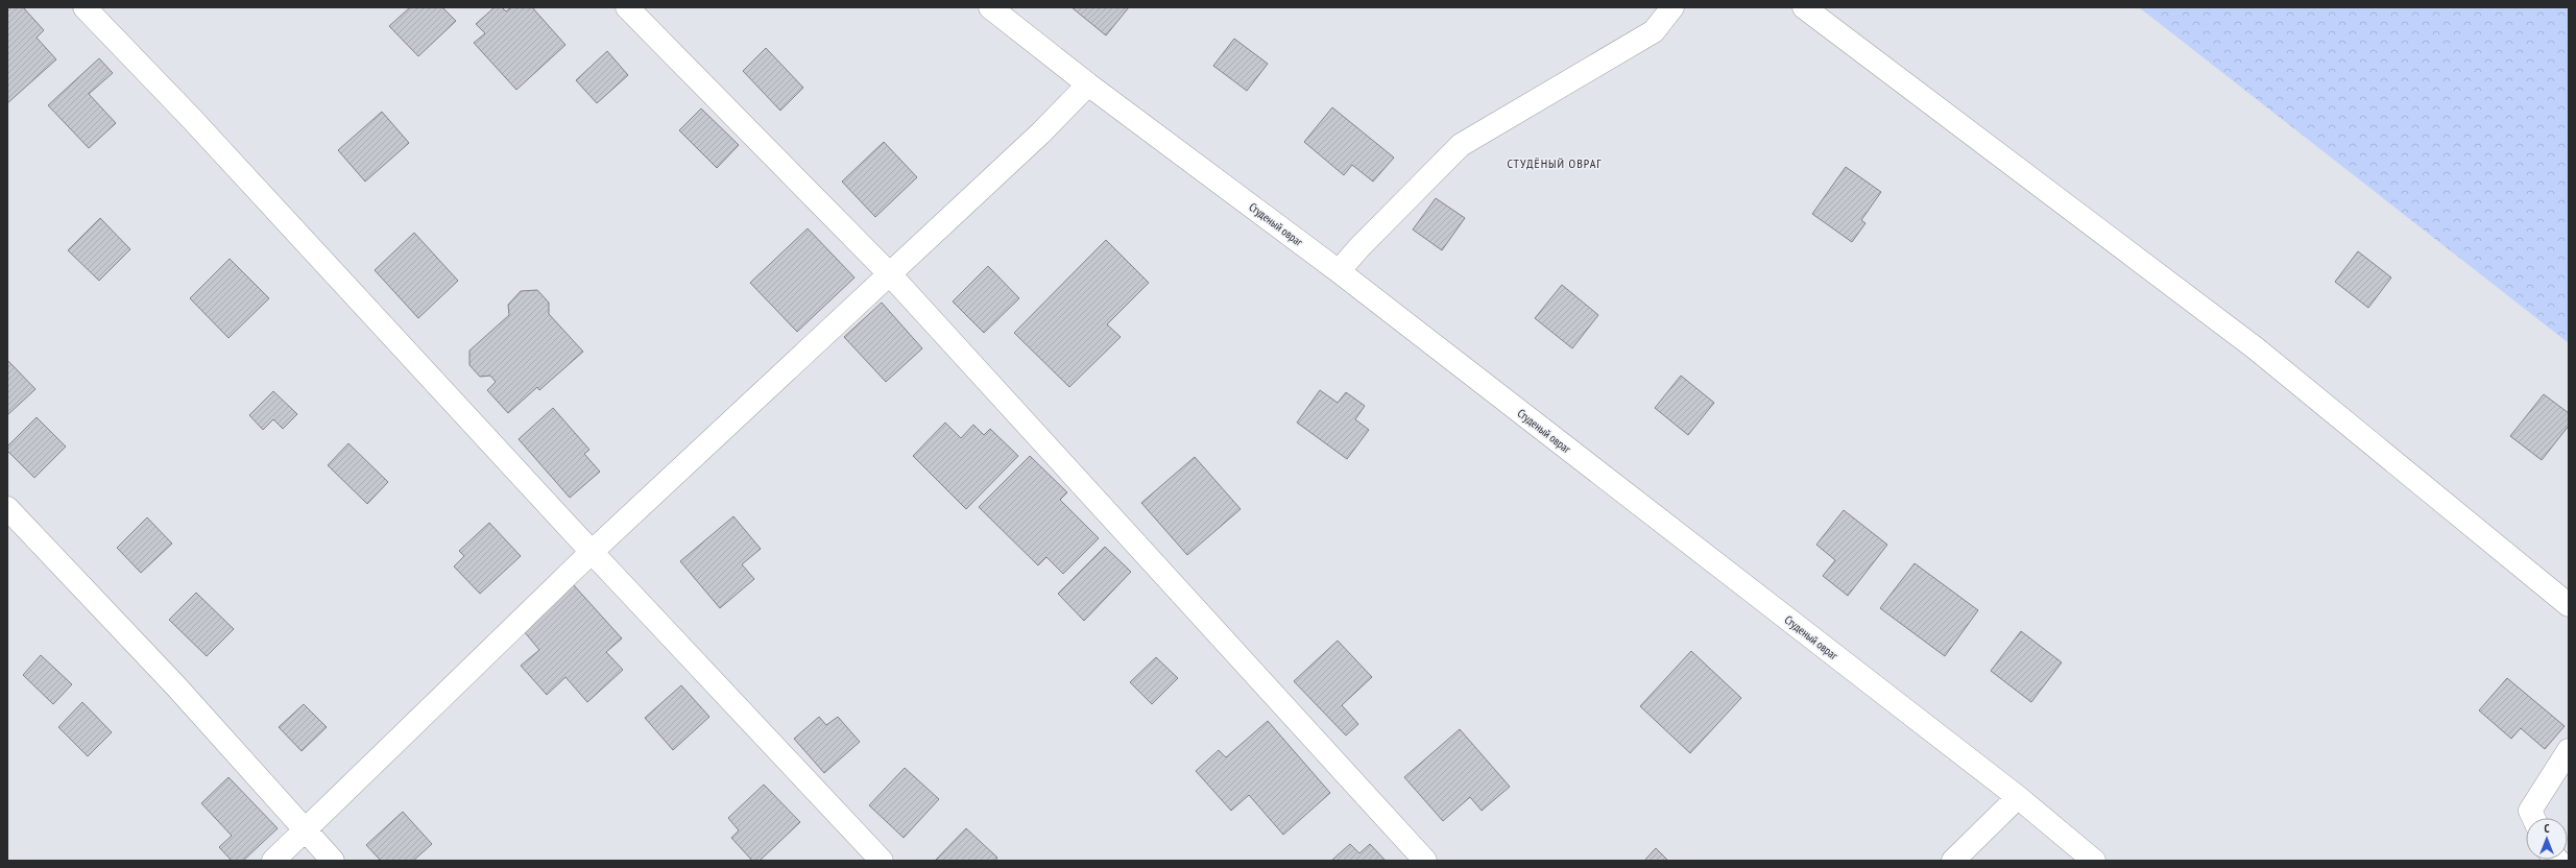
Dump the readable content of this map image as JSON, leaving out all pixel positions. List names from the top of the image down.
{
  "streets": {
    "street": ["Студеный овраг"]
  },
  "districts": ["СТУДЁНЫЙ ОВРАГ"],
  "north": "top"
}
